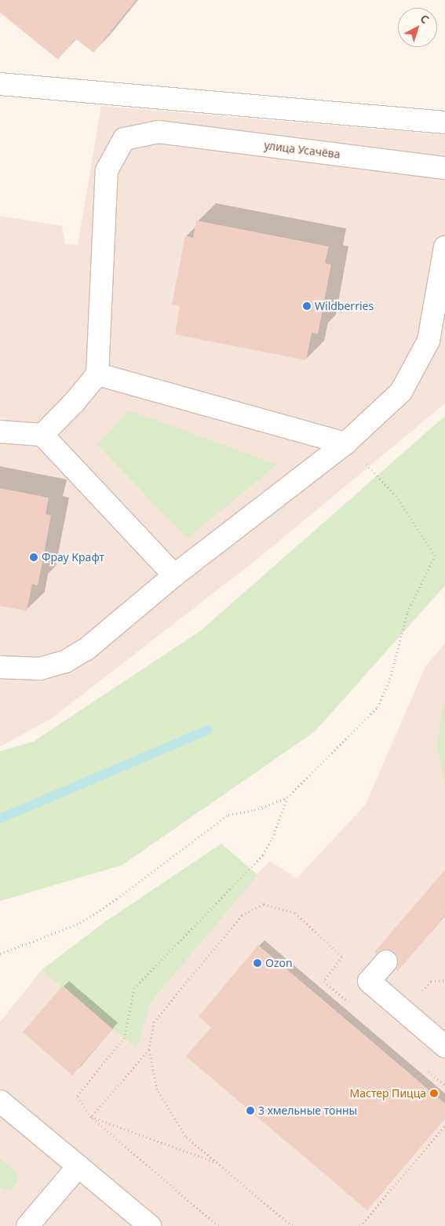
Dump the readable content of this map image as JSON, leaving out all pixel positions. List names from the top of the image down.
{
  "streets": {
    "street": ["улица Усачёва"]
  },
  "places": [
    "Wildberries",
    "Фрау Крафт",
    "Ozon",
    "Мастер Пицца",
    "3 хмельные тонны"
  ],
  "north": "top right"
}
